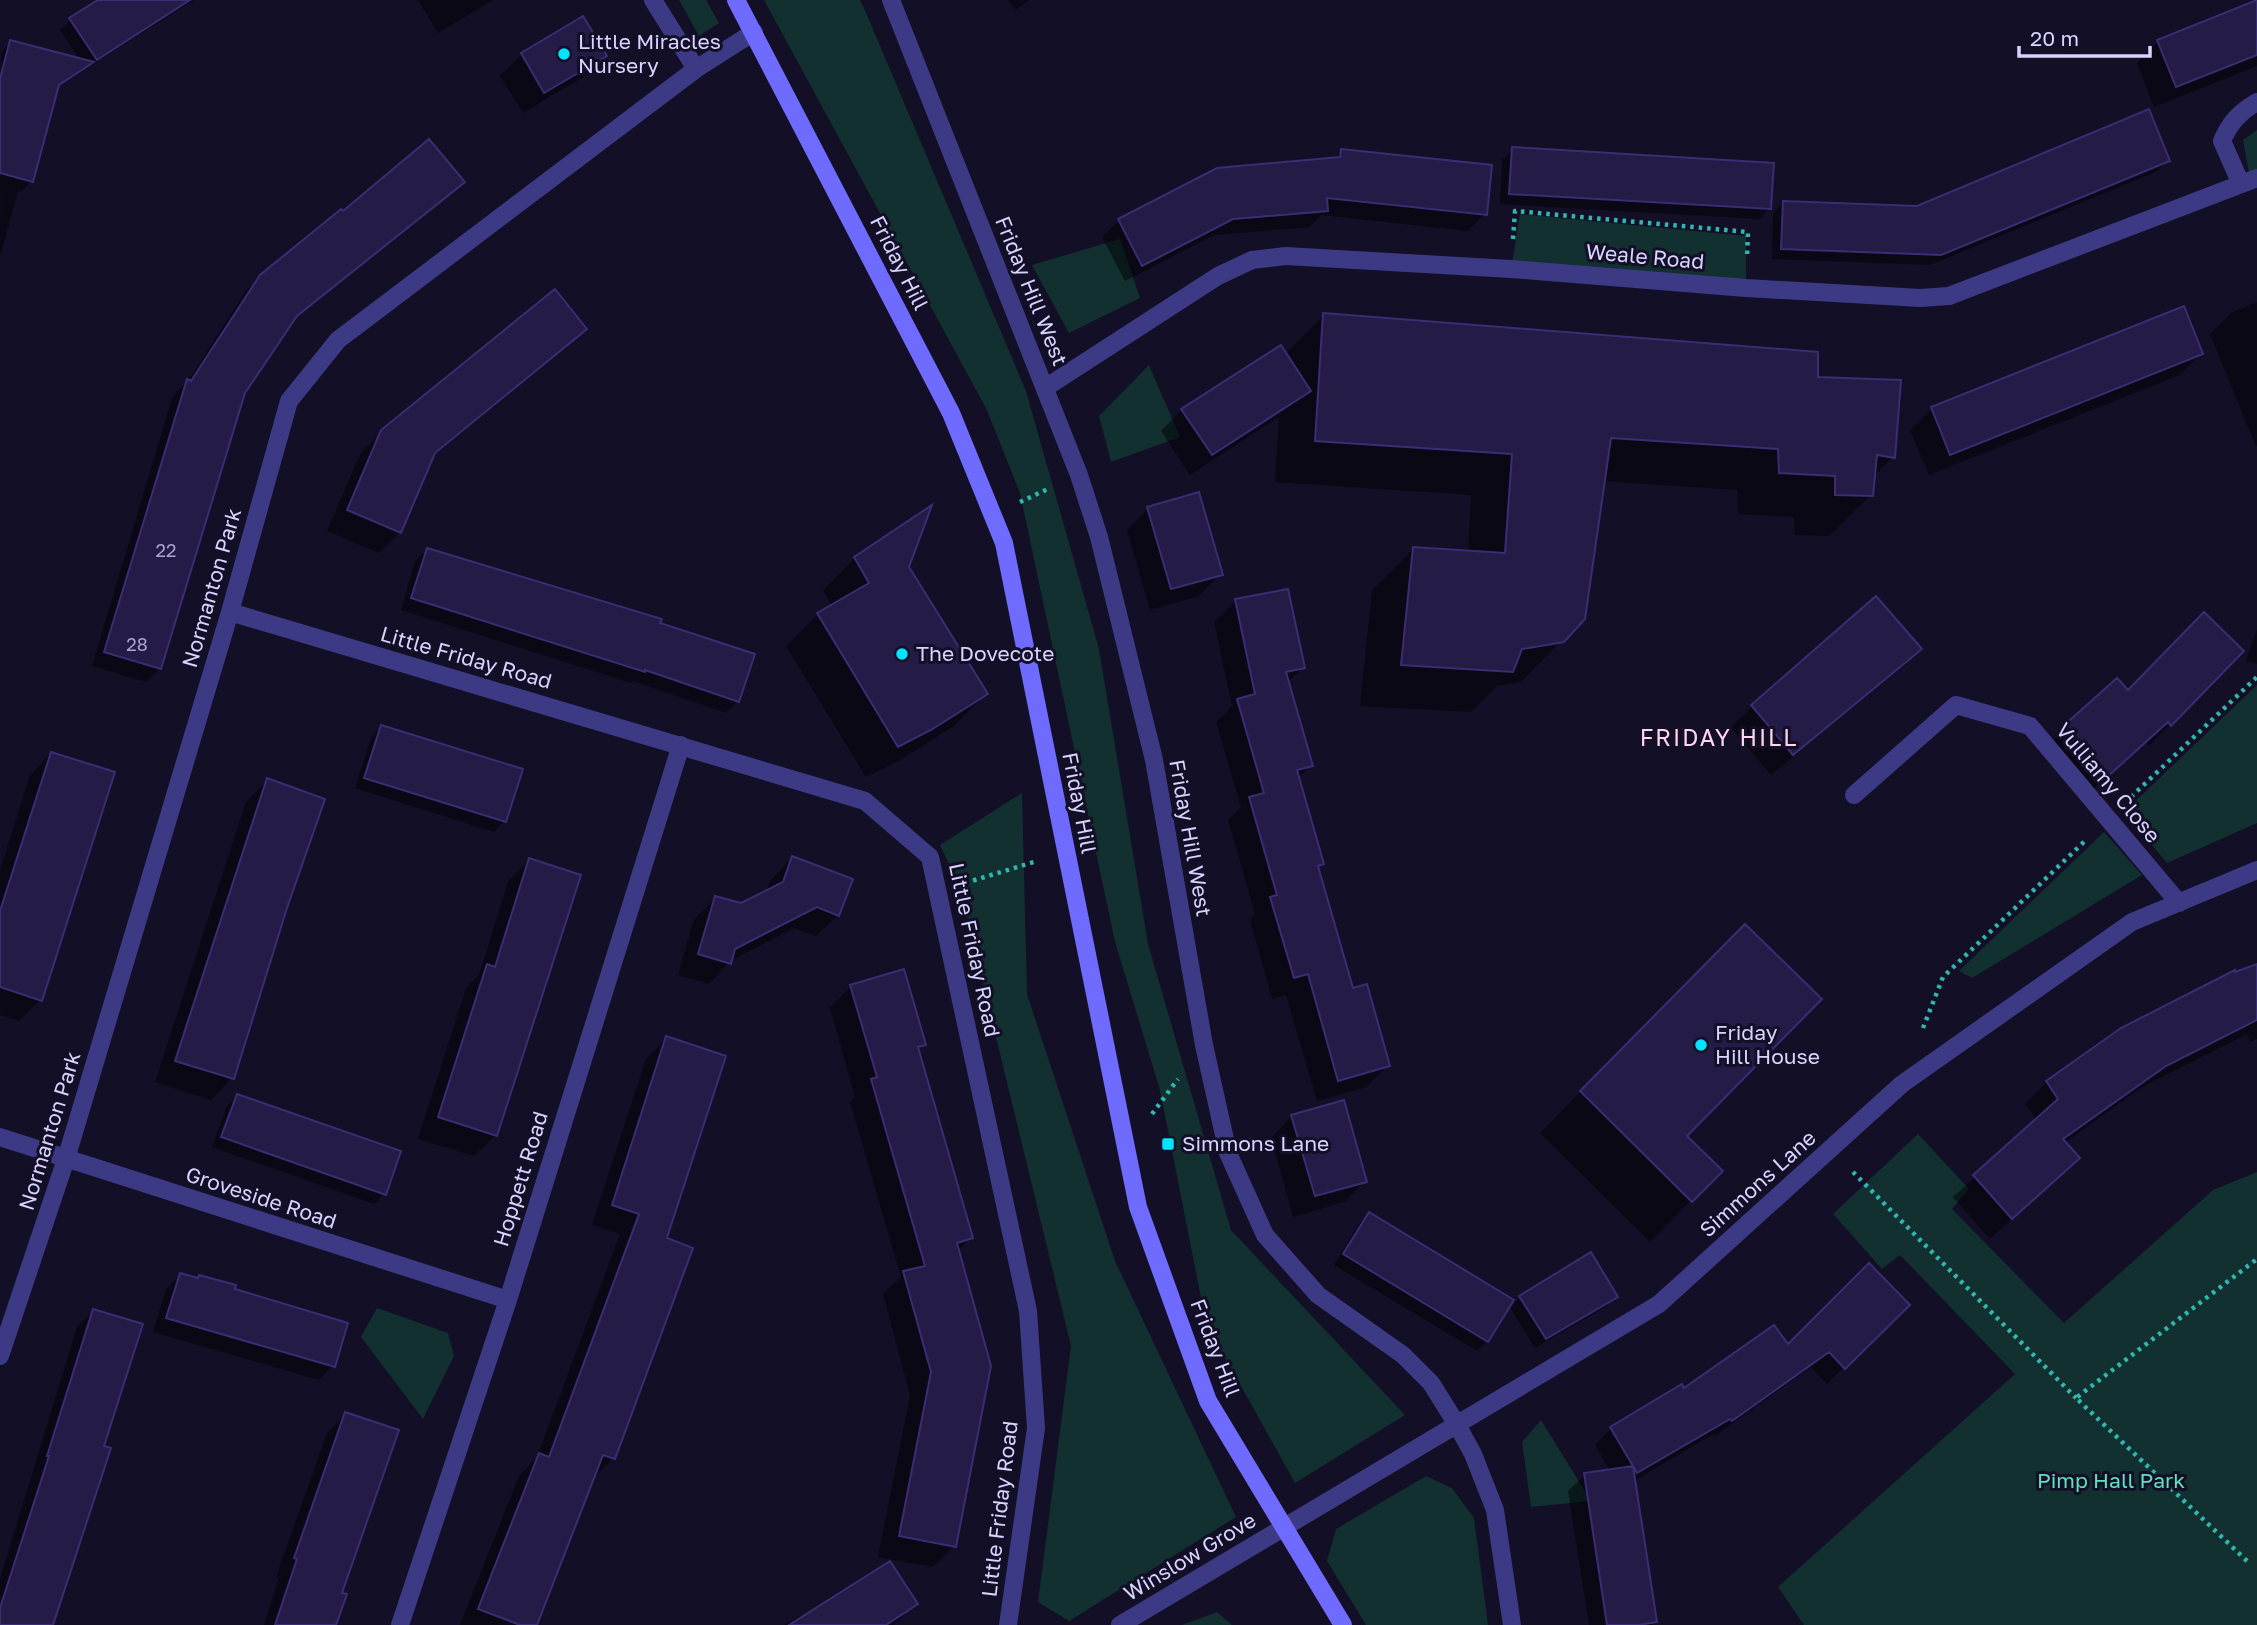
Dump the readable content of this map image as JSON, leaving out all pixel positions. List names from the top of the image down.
{
  "streets": {
    "main road": ["Friday Hill"],
    "street": [
      "Weale Road",
      "Friday Hill West",
      "Normanton Park",
      "Little Friday Road",
      "Vulliamy Close",
      "Hoppett Road",
      "Simmons Lane",
      "Groveside Road",
      "Winslow Grove"
    ]
  },
  "crossings": [
    ["Weale Road", "Friday Hill West"],
    ["Friday Hill", "Normanton Park"],
    ["Friday Hill", "Simmons Lane"],
    ["Friday Hill", "Winslow Grove"],
    ["Friday Hill West", "Simmons Lane"],
    ["Normanton Park", "Little Friday Road"],
    ["Normanton Park", "Groveside Road"],
    ["Little Friday Road", "Hoppett Road"],
    ["Vulliamy Close", "Simmons Lane"],
    ["Hoppett Road", "Groveside Road"],
    ["Simmons Lane", "Winslow Grove"]
  ],
  "districts": ["FRIDAY HILL"],
  "parks": ["Pimp Hall Park"],
  "places": {
    "other": ["Little Miracles Nursery", "The Dovecote", "Friday Hill House"],
    "transit": ["Simmons Lane"]
  },
  "house_numbers": ["22", "28"],
  "scale_bar": "20 m"
}
